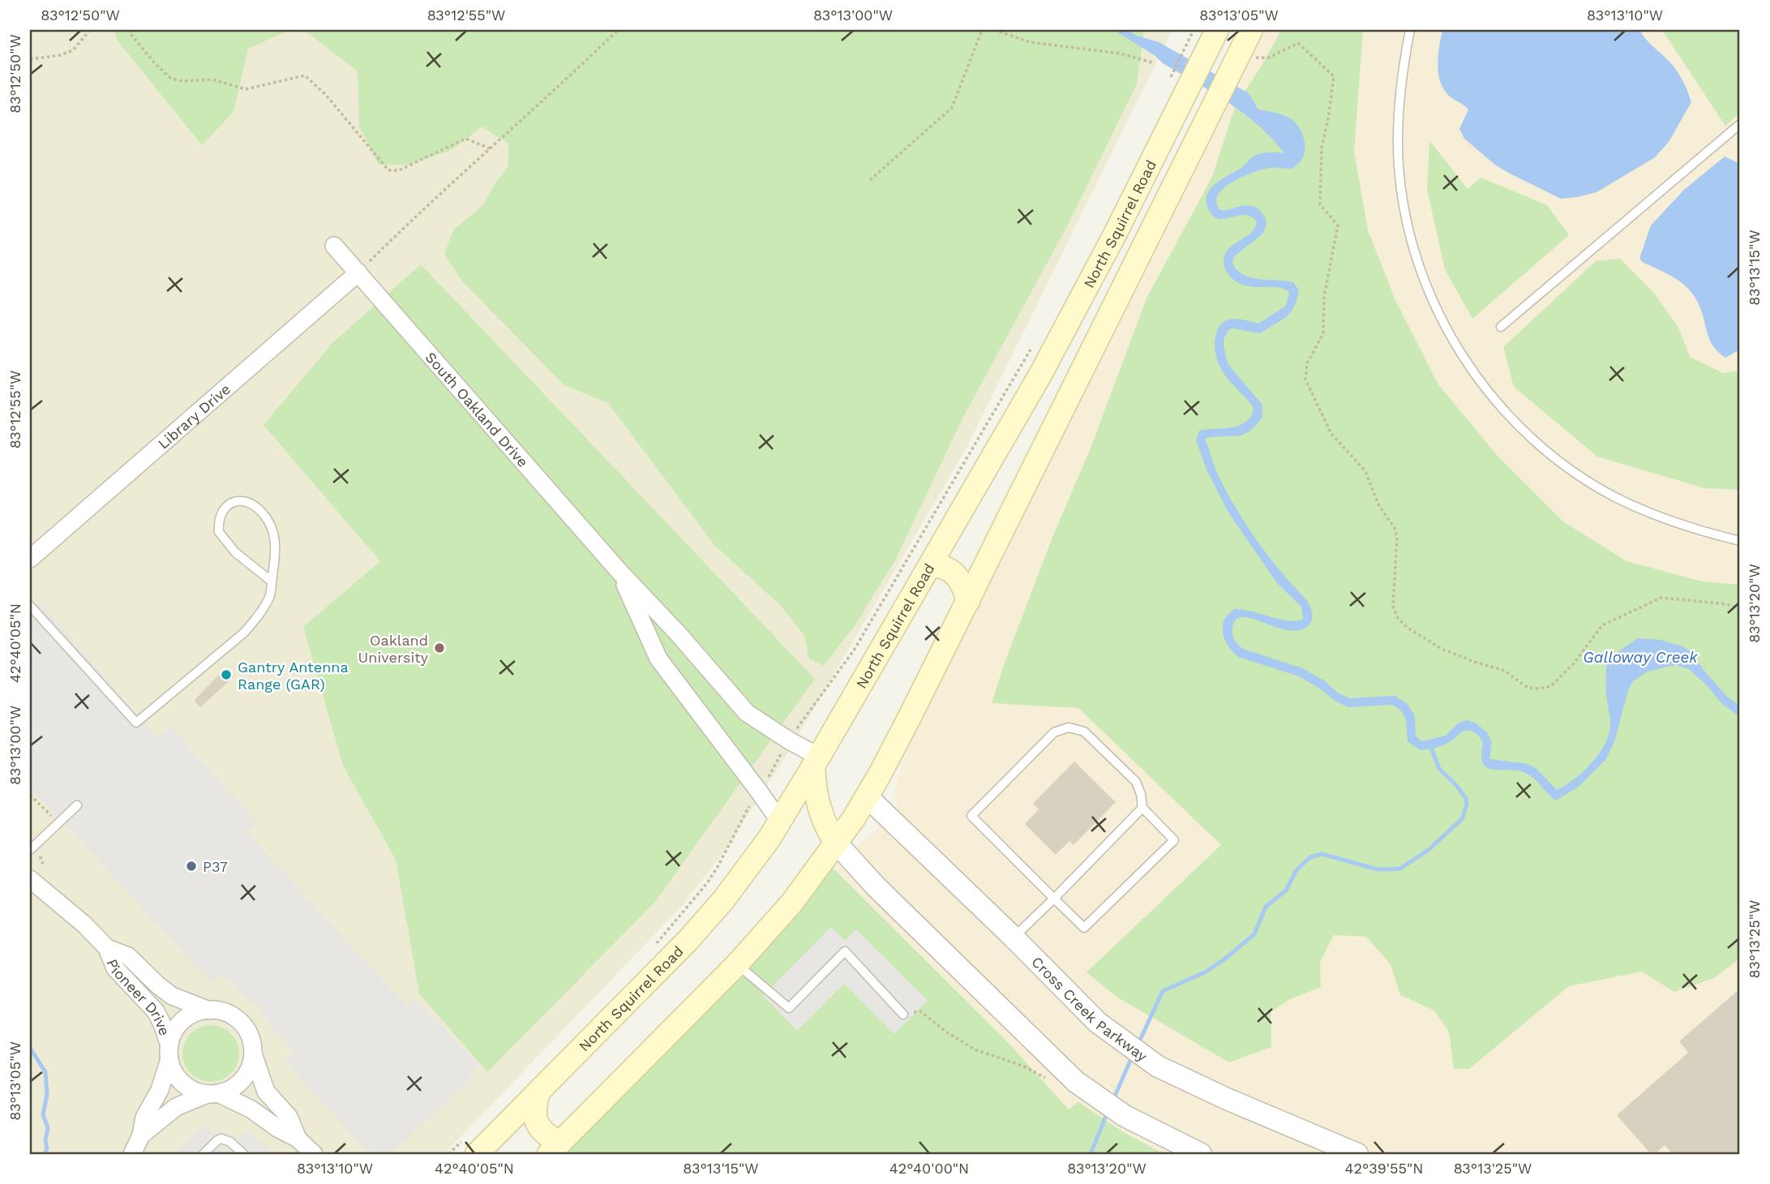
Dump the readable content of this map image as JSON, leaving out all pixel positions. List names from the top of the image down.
{
  "streets": {
    "main road": ["North Squirrel Road"],
    "street": [
      "South Oakland Drive",
      "Library Drive",
      "Pioneer Drive",
      "Cross Creek Parkway"
    ]
  },
  "crossings": [
    ["North Squirrel Road", "South Oakland Drive"],
    ["South Oakland Drive", "Library Drive"]
  ],
  "water": ["Galloway Creek"],
  "places": ["Oakland University", "Gantry Antenna Range (GAR)", "P37"],
  "coordinates": [
    "83°12'50\"W",
    "83°12'55\"W",
    "83°13'00\"W",
    "83°13'05\"W",
    "83°13'10\"W",
    "83°13'15\"W",
    "83°13'20\"W",
    "42°40'05\"N",
    "83°13'25\"W",
    "42°40'00\"N",
    "42°39'55\"N"
  ]
}
